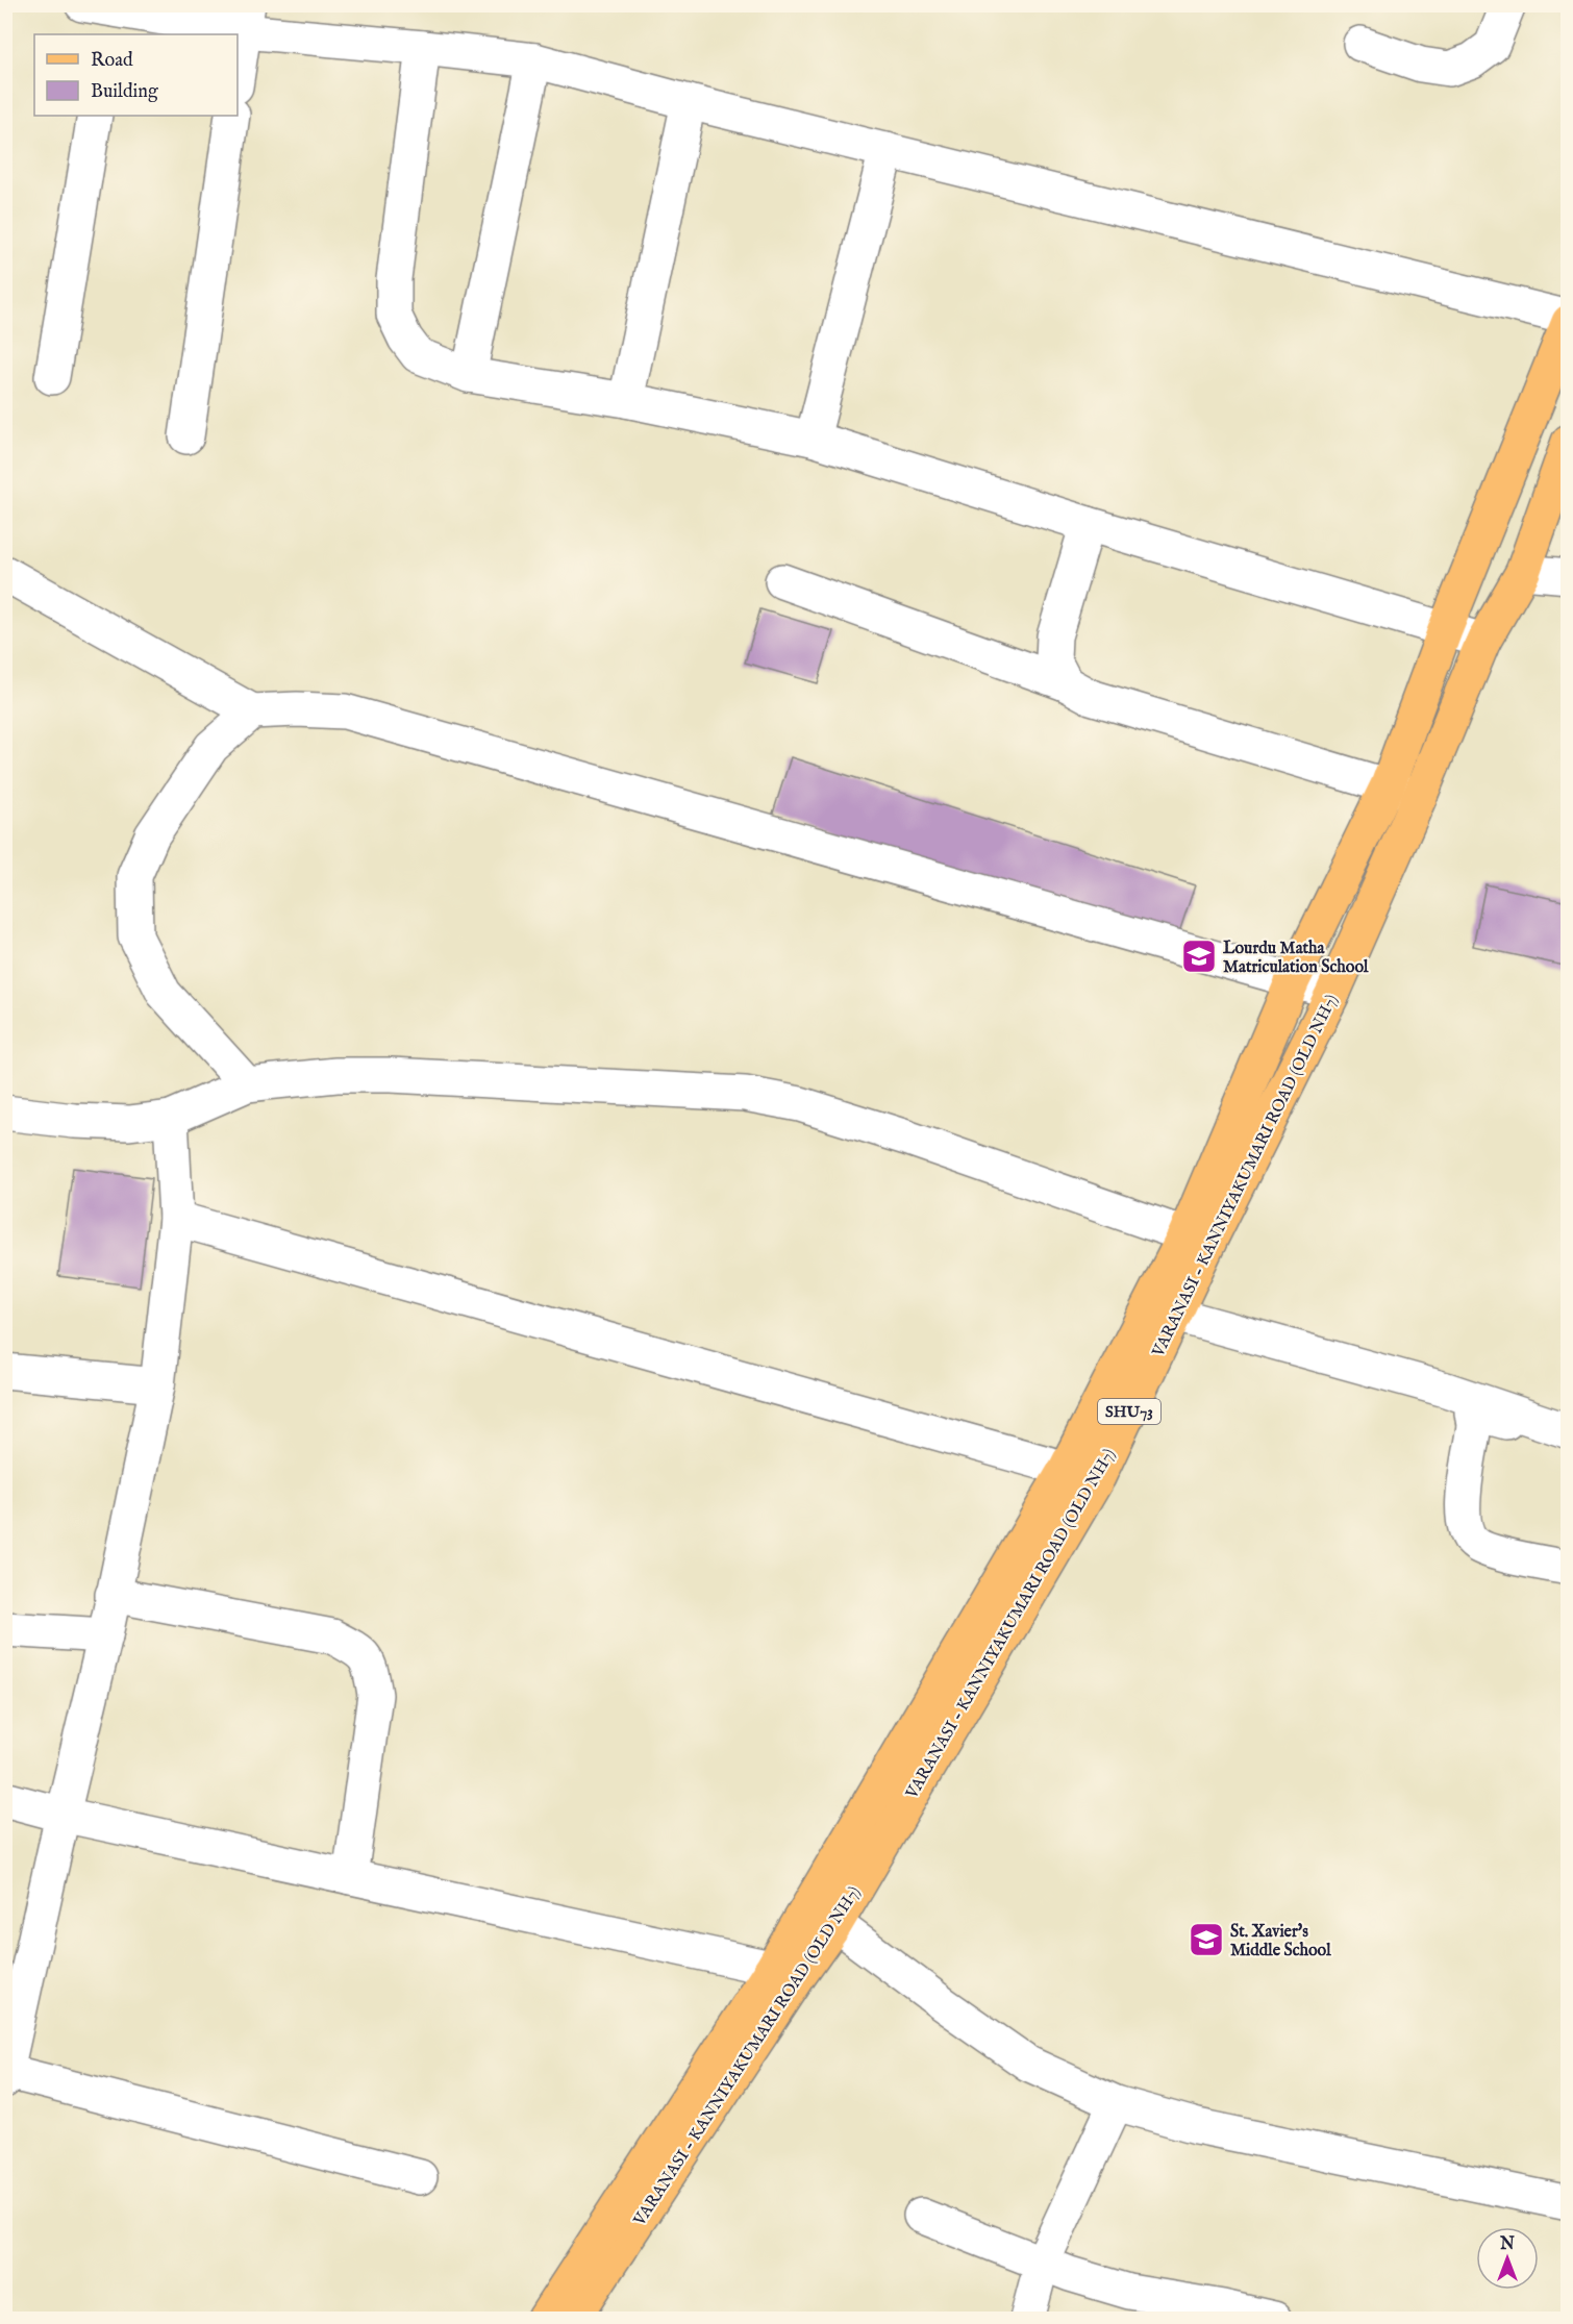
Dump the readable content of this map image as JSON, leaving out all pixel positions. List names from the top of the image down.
{
  "streets": {
    "main road": ["VARANASI - KANNIYAKUMARI ROAD (OLD NH7)", "SHU73"]
  },
  "places": {
    "school or university": ["Lourdu Matha Matriculation School", "St. Xavier's Middle School"]
  },
  "legend": ["Road", "Building"],
  "north": "top"
}
